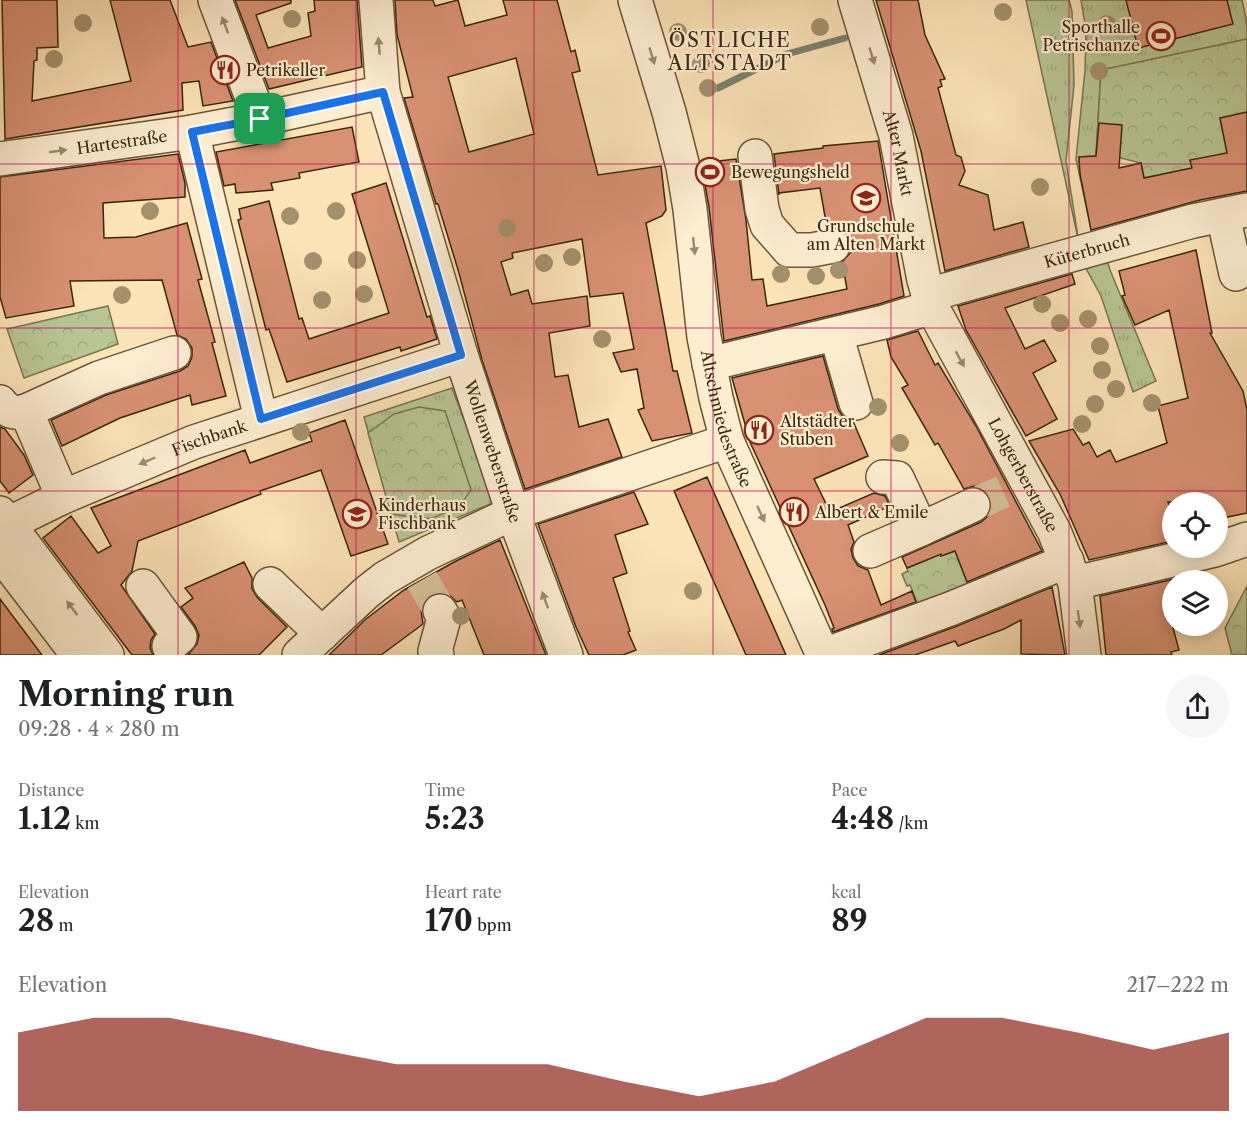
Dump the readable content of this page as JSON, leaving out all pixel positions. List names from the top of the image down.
{
  "streets": {
    "street": [
      "Hartestraße",
      "Alter Markt",
      "Küterbruch",
      "Altschmiedestraße",
      "Fischbank",
      "Wollenweberstraße",
      "Lohgerberstraße"
    ]
  },
  "crossings": [
    ["Hartestraße", "Wollenweberstraße"],
    ["Alter Markt", "Küterbruch"],
    ["Alter Markt", "Lohgerberstraße"],
    ["Küterbruch", "Altschmiedestraße"],
    ["Küterbruch", "Lohgerberstraße"],
    ["Fischbank", "Wollenweberstraße"]
  ],
  "one_way": ["Alter Markt", "Altschmiedestraße", "Lohgerberstraße"],
  "districts": ["ÖSTLICHE ALTSTADT"],
  "places": {
    "sports": ["Sporthalle Petrischanze", "Bewegungsheld"],
    "restaurant": ["Petrikeller", "Altstädter Stuben", "Albert & Emile"],
    "school or university": ["Grundschule am Alten Markt", "Kinderhaus Fischbank"]
  },
  "page": {
    "heading": ["Morning run", "09:28 · 4 × 280 m"],
    "stats": [
      ["Distance", "1.12 km"],
      ["Time", "5:23"],
      ["Pace", "4:48 /km"],
      ["Elevation", "28 m"],
      ["Heart rate", "170 bpm"],
      ["kcal", "89"]
    ],
    "chart": ["Elevation", "217–222 m"]
  }
}
